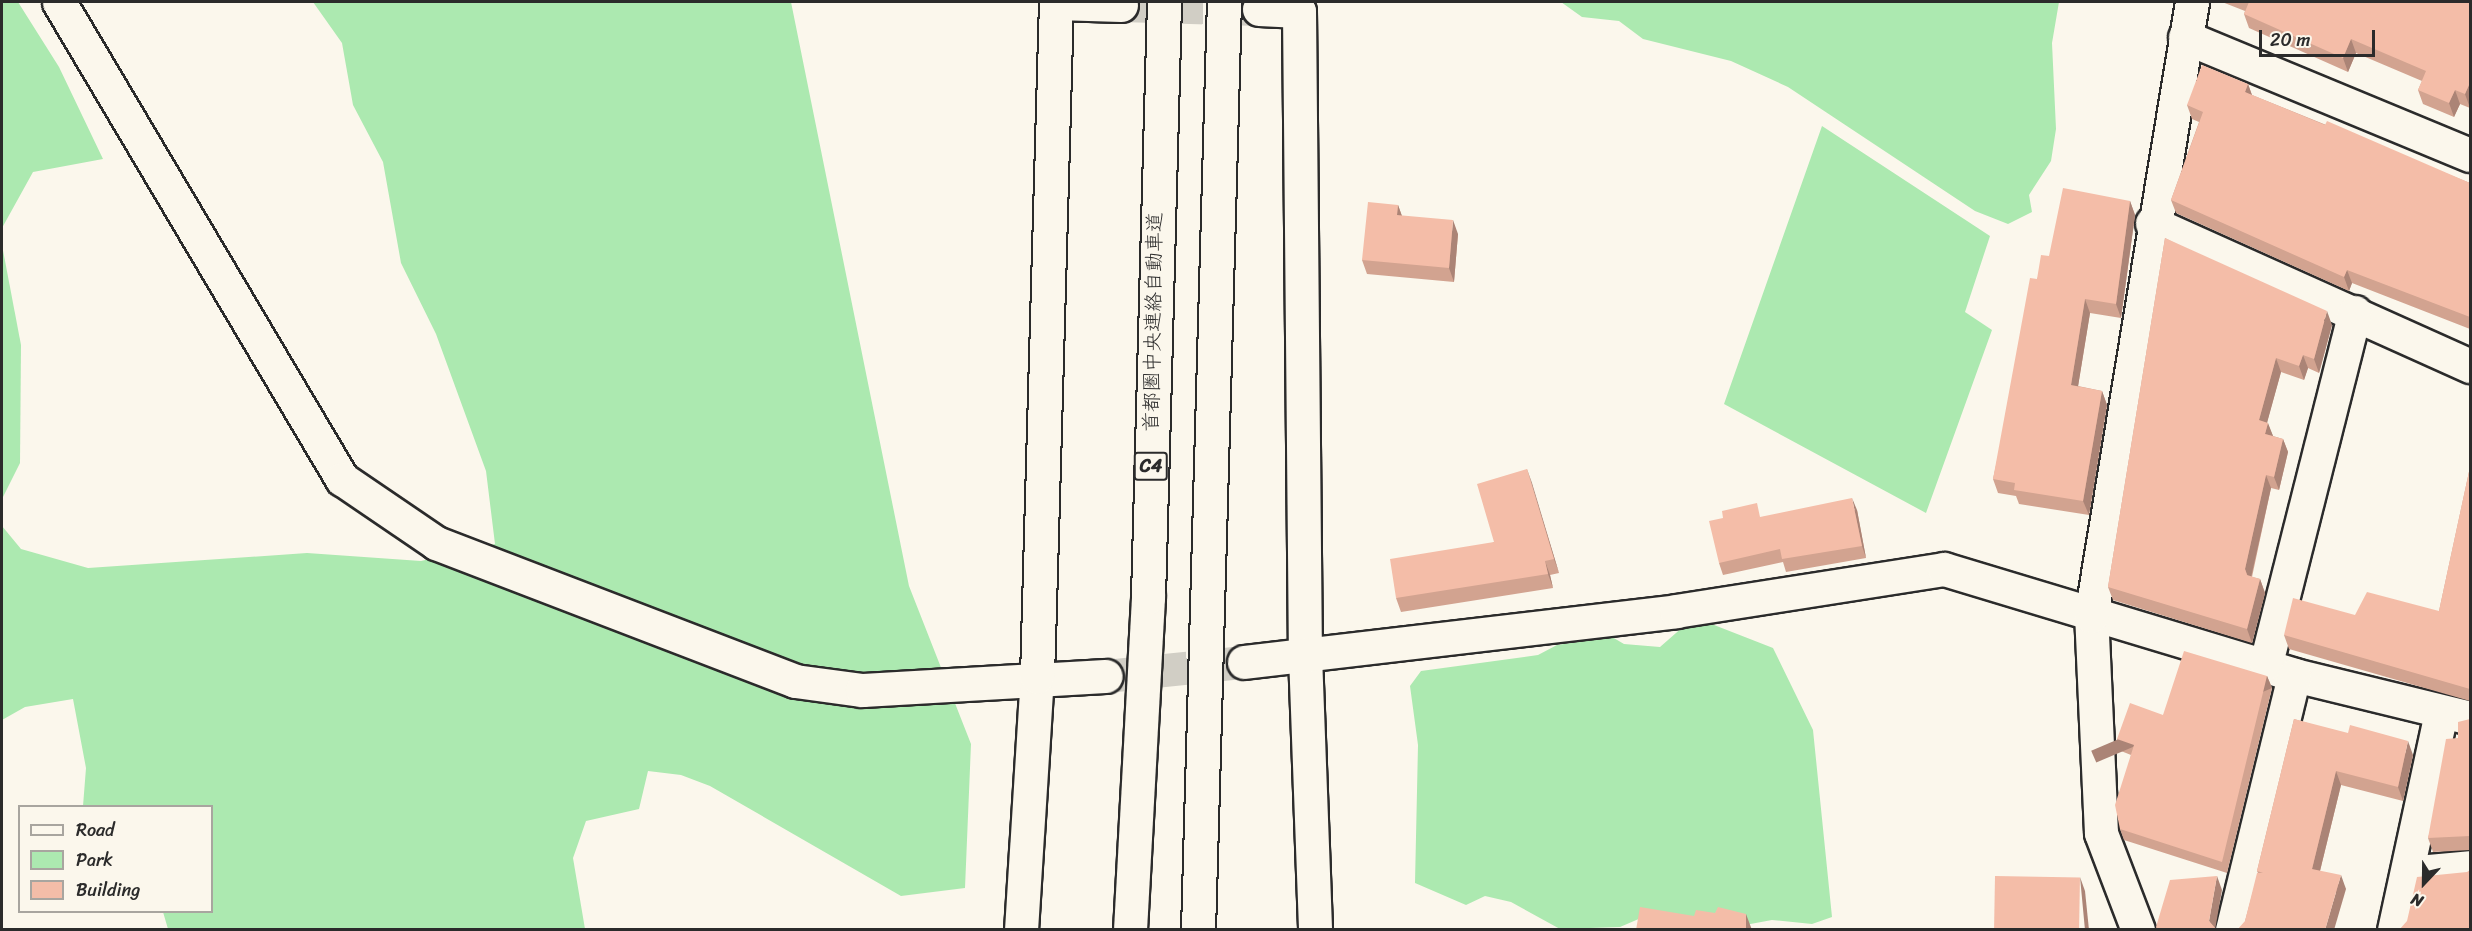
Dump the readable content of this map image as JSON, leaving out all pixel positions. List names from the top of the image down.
{
  "streets": {
    "main road": ["首都圏中央連絡自動車道", "C4"]
  },
  "legend": ["Road", "Park", "Building"],
  "scale_bar": "20 m",
  "north": "bottom"
}
